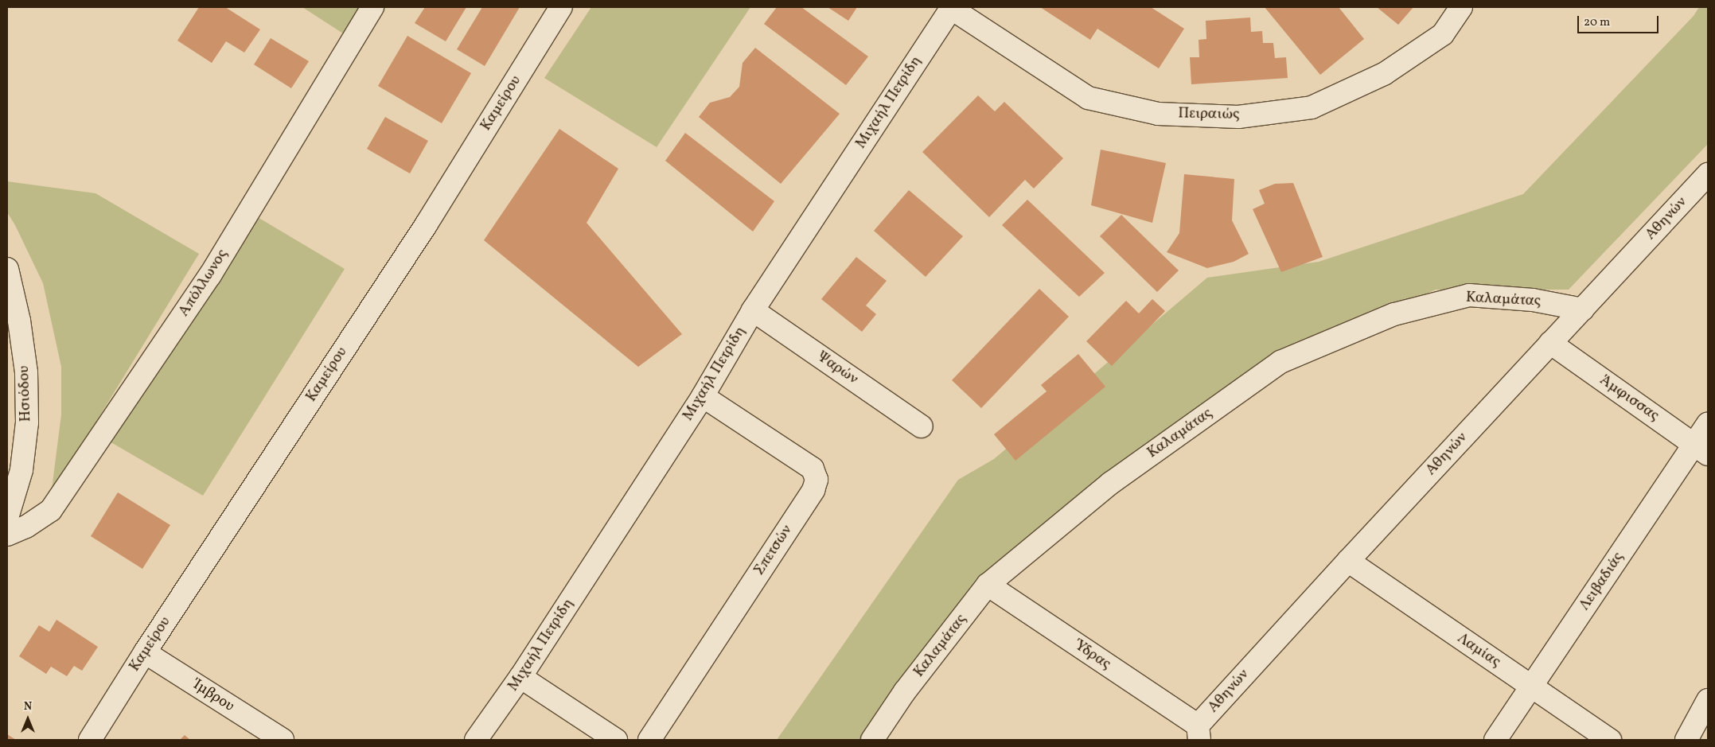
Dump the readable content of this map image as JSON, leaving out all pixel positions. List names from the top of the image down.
{
  "streets": {
    "street": [
      "Μιχαήλ Πετρίδη",
      "Καμείρου",
      "Πειραιώς",
      "Αθηνών",
      "Απόλλωνος",
      "Καλαμάτας",
      "Ψαρών",
      "Ησιόδου",
      "Άμφισσας",
      "Σπετσών",
      "Λειβαδιάς",
      "Λαμίας",
      "Ύδρας",
      "Ίμβρου"
    ]
  },
  "crossings": [
    ["Μιχαήλ Πετρίδη", "Πειραιώς"],
    ["Μιχαήλ Πετρίδη", "Ψαρών"],
    ["Μιχαήλ Πετρίδη", "Σπετσών"],
    ["Καμείρου", "Ίμβρου"],
    ["Αθηνών", "Καλαμάτας"],
    ["Αθηνών", "Άμφισσας"],
    ["Αθηνών", "Λαμίας"],
    ["Αθηνών", "Ύδρας"],
    ["Καλαμάτας", "Ύδρας"],
    ["Άμφισσας", "Λειβαδιάς"],
    ["Λειβαδιάς", "Λαμίας"]
  ],
  "scale_bar": "20 m",
  "north": "top"
}
